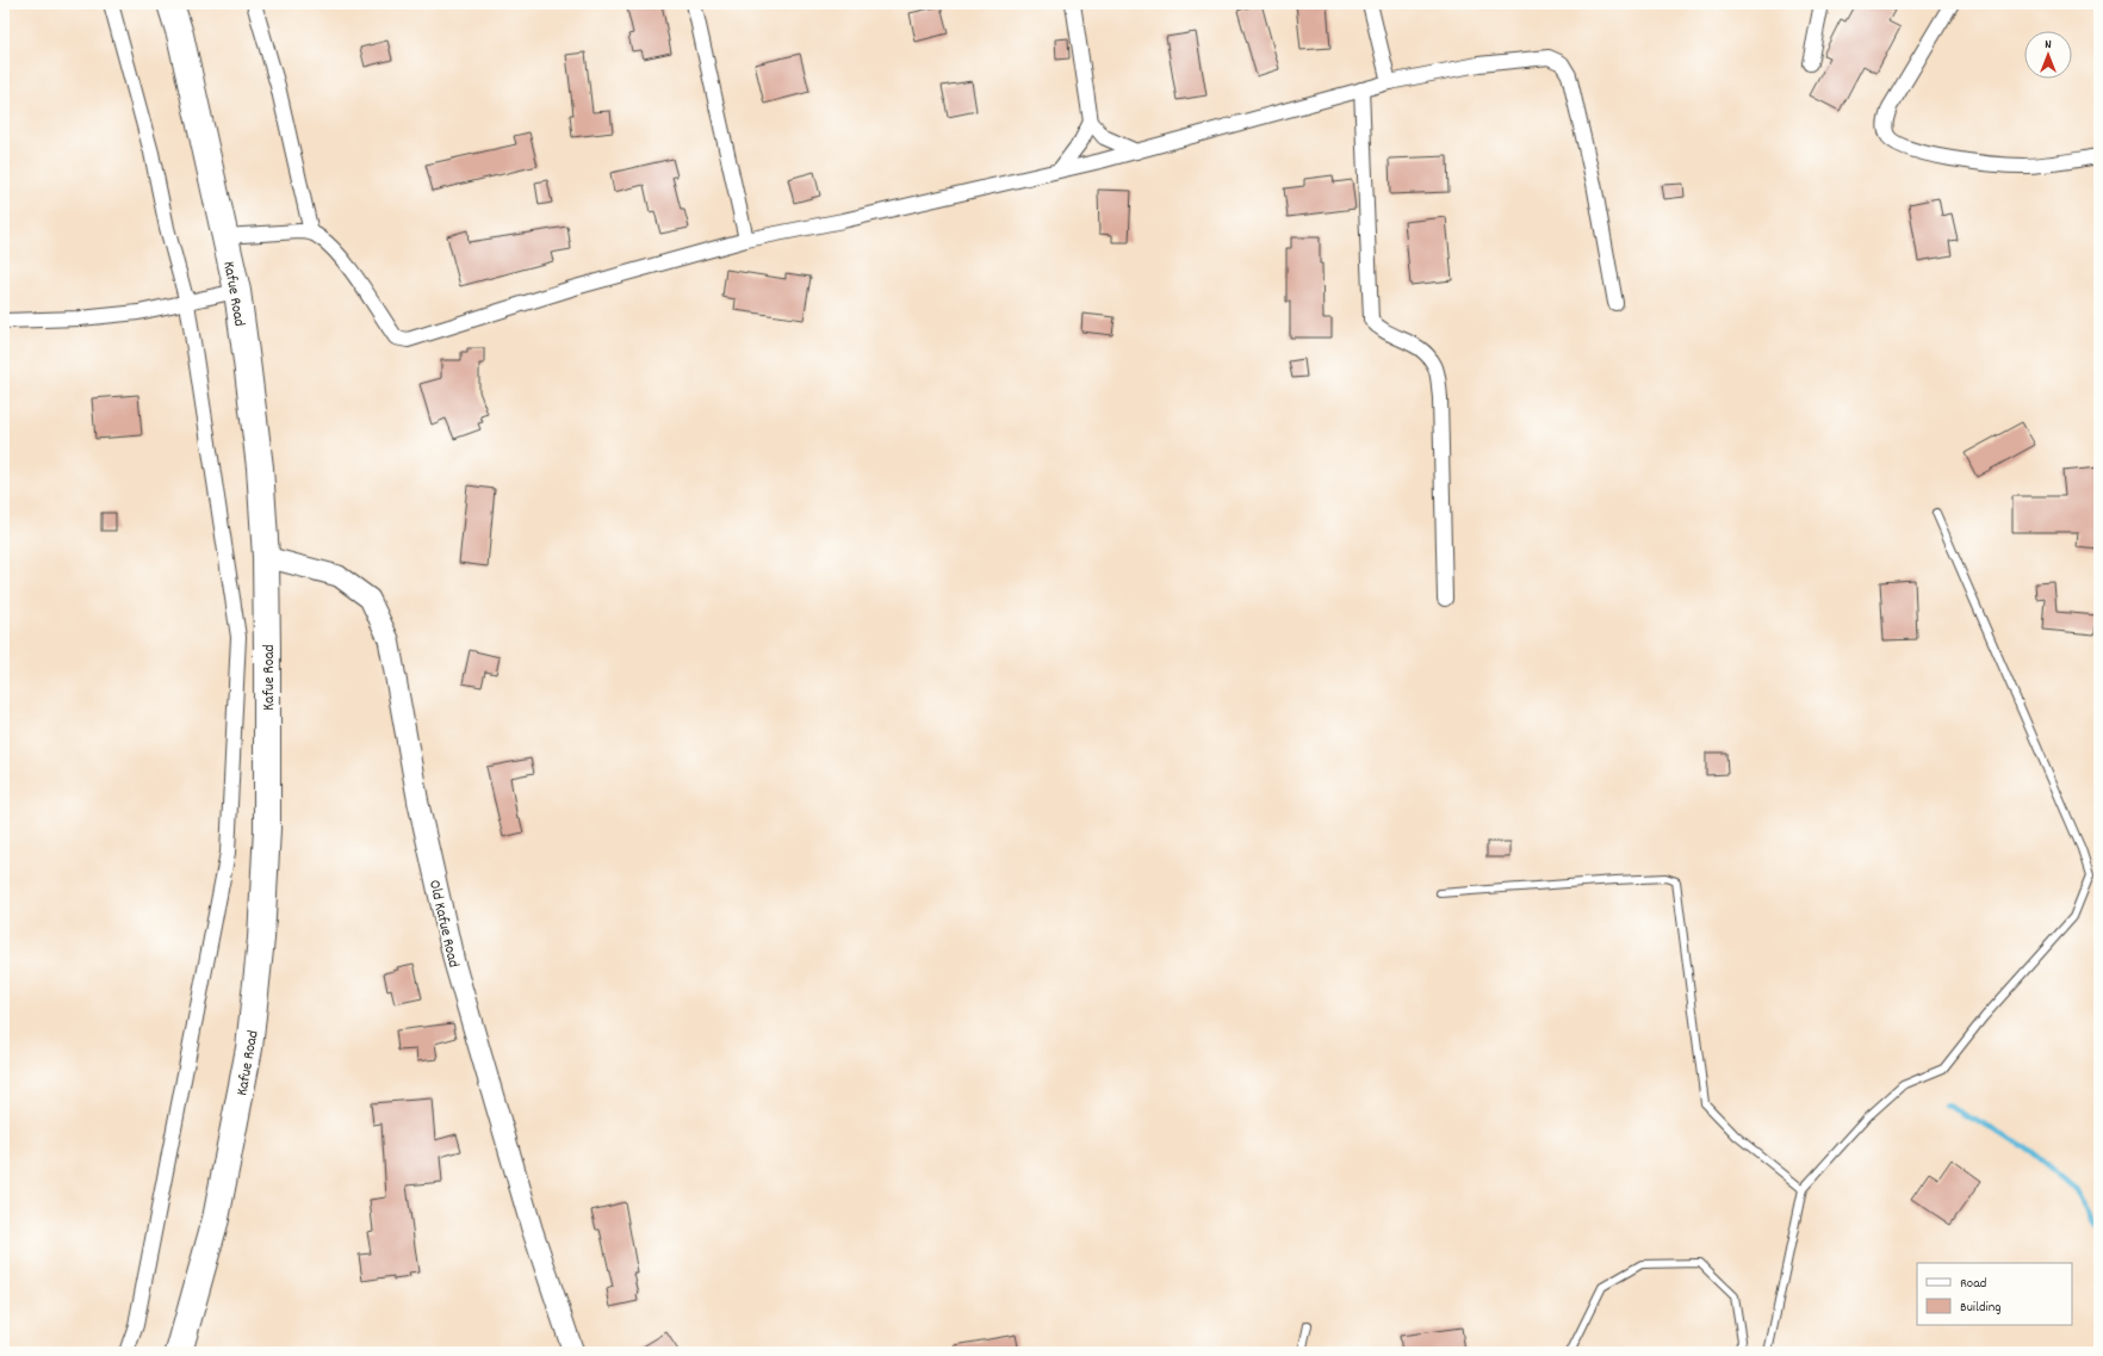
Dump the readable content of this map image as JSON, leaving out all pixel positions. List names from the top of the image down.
{
  "streets": {
    "highway": ["Kafue Road"],
    "street": ["Old Kafue Road"]
  },
  "crossings": [
    ["Kafue Road", "Old Kafue Road"]
  ],
  "legend": ["Road", "Building"],
  "north": "top"
}
